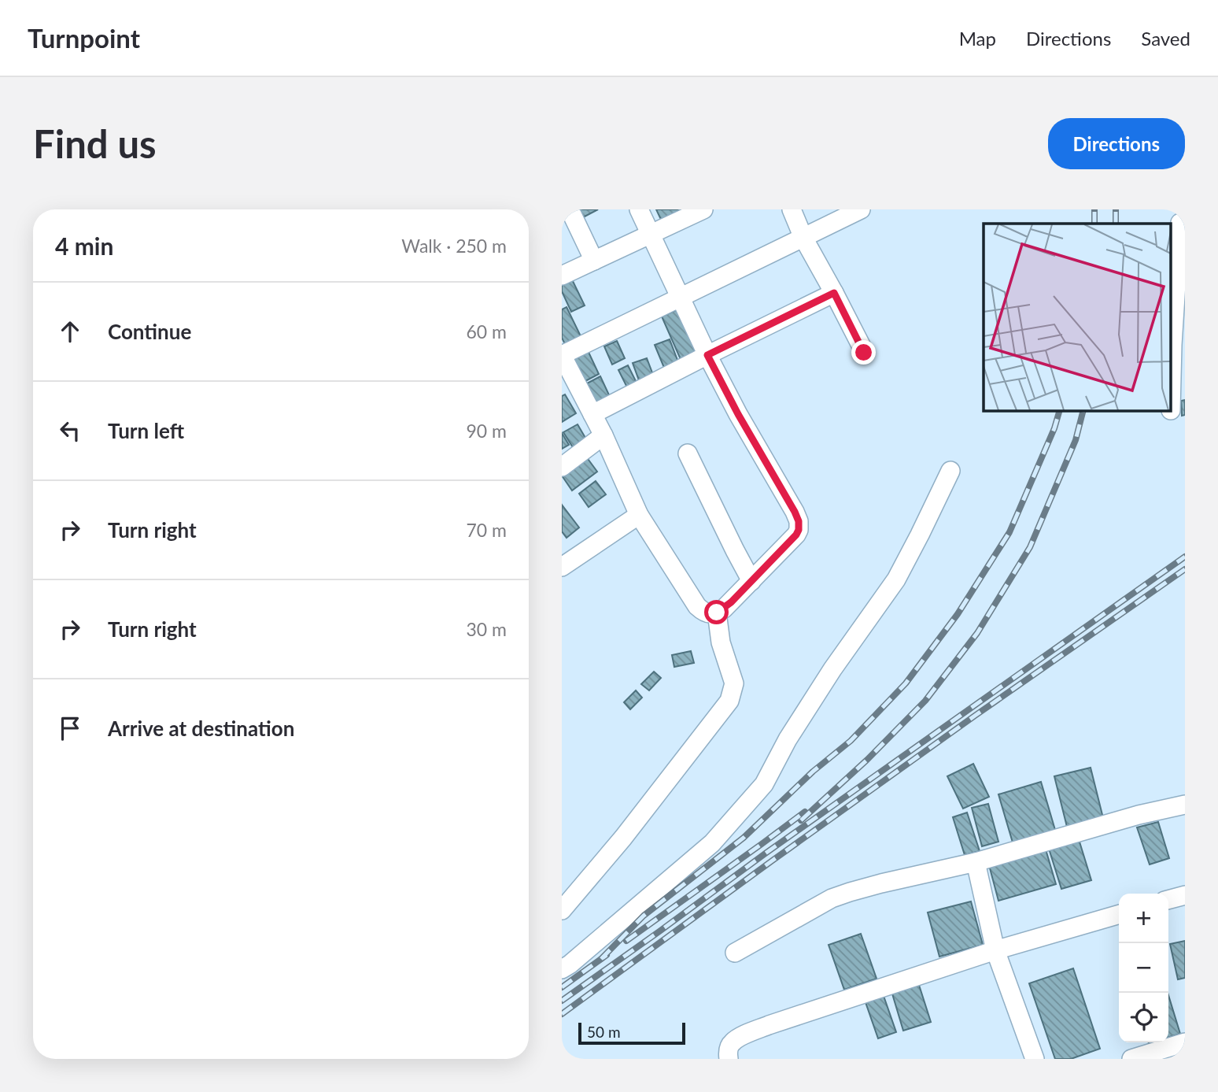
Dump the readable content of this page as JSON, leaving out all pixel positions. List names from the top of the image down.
{
  "scale_bar": "50 m",
  "page": {
    "header": "Turnpoint",
    "nav": ["Map", "Directions", "Saved"],
    "buttons": "Directions",
    "title": "Find us",
    "heading": ["4 min", "Walk · 250 m"],
    "list": [
      ["Continue", "60 m"],
      ["Turn left", "90 m"],
      ["Turn right", "70 m"],
      ["Turn right", "30 m"],
      "Arrive at destination"
    ],
    "map_buttons": ["+", "−"],
    "scale": "50 m"
  }
}
